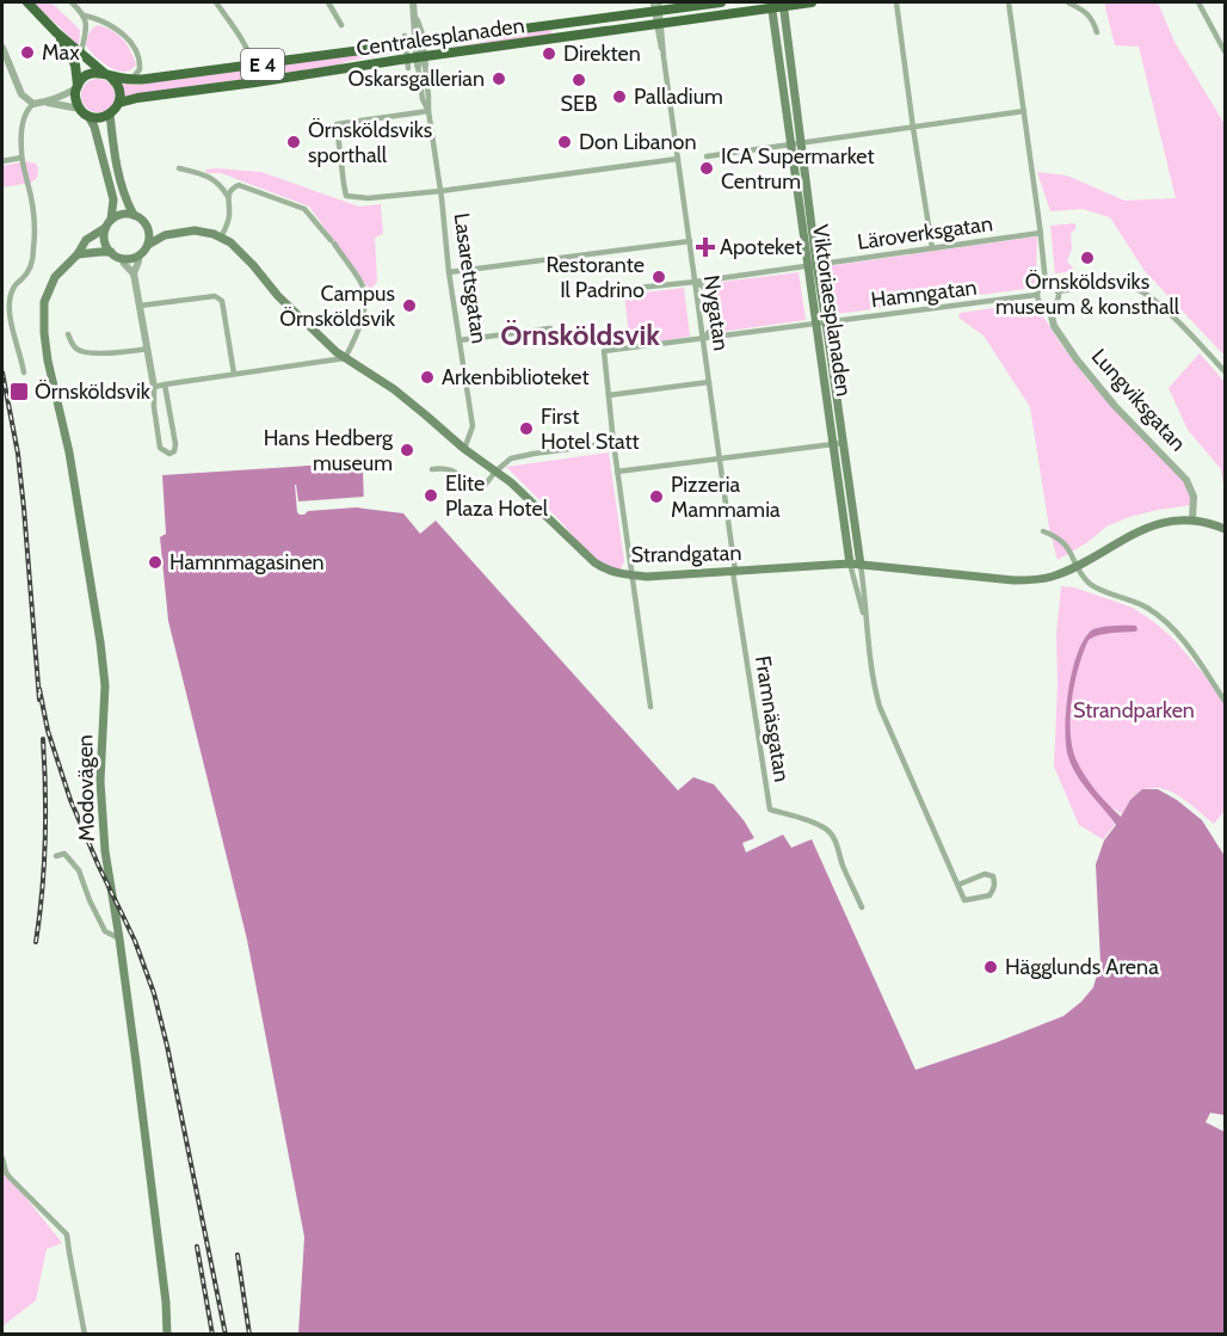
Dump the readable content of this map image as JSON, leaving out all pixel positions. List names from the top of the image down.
{
  "streets": {
    "highway": ["Centralesplanaden", "E 4"],
    "main road": ["Viktoriaesplanaden", "Strandgatan", "Modovägen"],
    "street": [
      "Läroverksgatan",
      "Lasarettsgatan",
      "Hamngatan",
      "Nygatan",
      "Lungviksgatan",
      "Framnäsgatan"
    ]
  },
  "crossings": [
    ["Centralesplanaden", "E 4"],
    ["Centralesplanaden", "Lasarettsgatan"],
    ["Centralesplanaden", "Viktoriaesplanaden"],
    ["Centralesplanaden", "Nygatan"],
    ["Läroverksgatan", "Viktoriaesplanaden"],
    ["Läroverksgatan", "Nygatan"],
    ["Lasarettsgatan", "Strandgatan"],
    ["Hamngatan", "Viktoriaesplanaden"],
    ["Hamngatan", "Nygatan"],
    ["Hamngatan", "Lungviksgatan"],
    ["Viktoriaesplanaden", "Strandgatan"],
    ["Nygatan", "Strandgatan"],
    ["Nygatan", "Framnäsgatan"],
    ["Lungviksgatan", "Strandgatan"],
    ["Strandgatan", "Framnäsgatan"],
    ["Strandgatan", "Modovägen"]
  ],
  "districts": ["Örnsköldsvik"],
  "parks": ["Strandparken"],
  "places": {
    "other": [
      "Max",
      "Direkten",
      "Oskarsgallerian",
      "SEB",
      "Palladium",
      "Örnsköldsviks sporthall",
      "Don Libanon",
      "ICA Supermarket Centrum",
      "Örnsköldsviks museum & konsthall",
      "Restorante Il Padrino",
      "Campus Örnsköldsvik",
      "Arkenbiblioteket",
      "First Hotel Statt",
      "Hans Hedberg museum",
      "Elite Plaza Hotel",
      "Pizzeria Mammamia",
      "Hamnmagasinen",
      "Hägglunds Arena"
    ],
    "health": ["Apoteket"],
    "transit": ["Örnsköldsvik"]
  }
}
